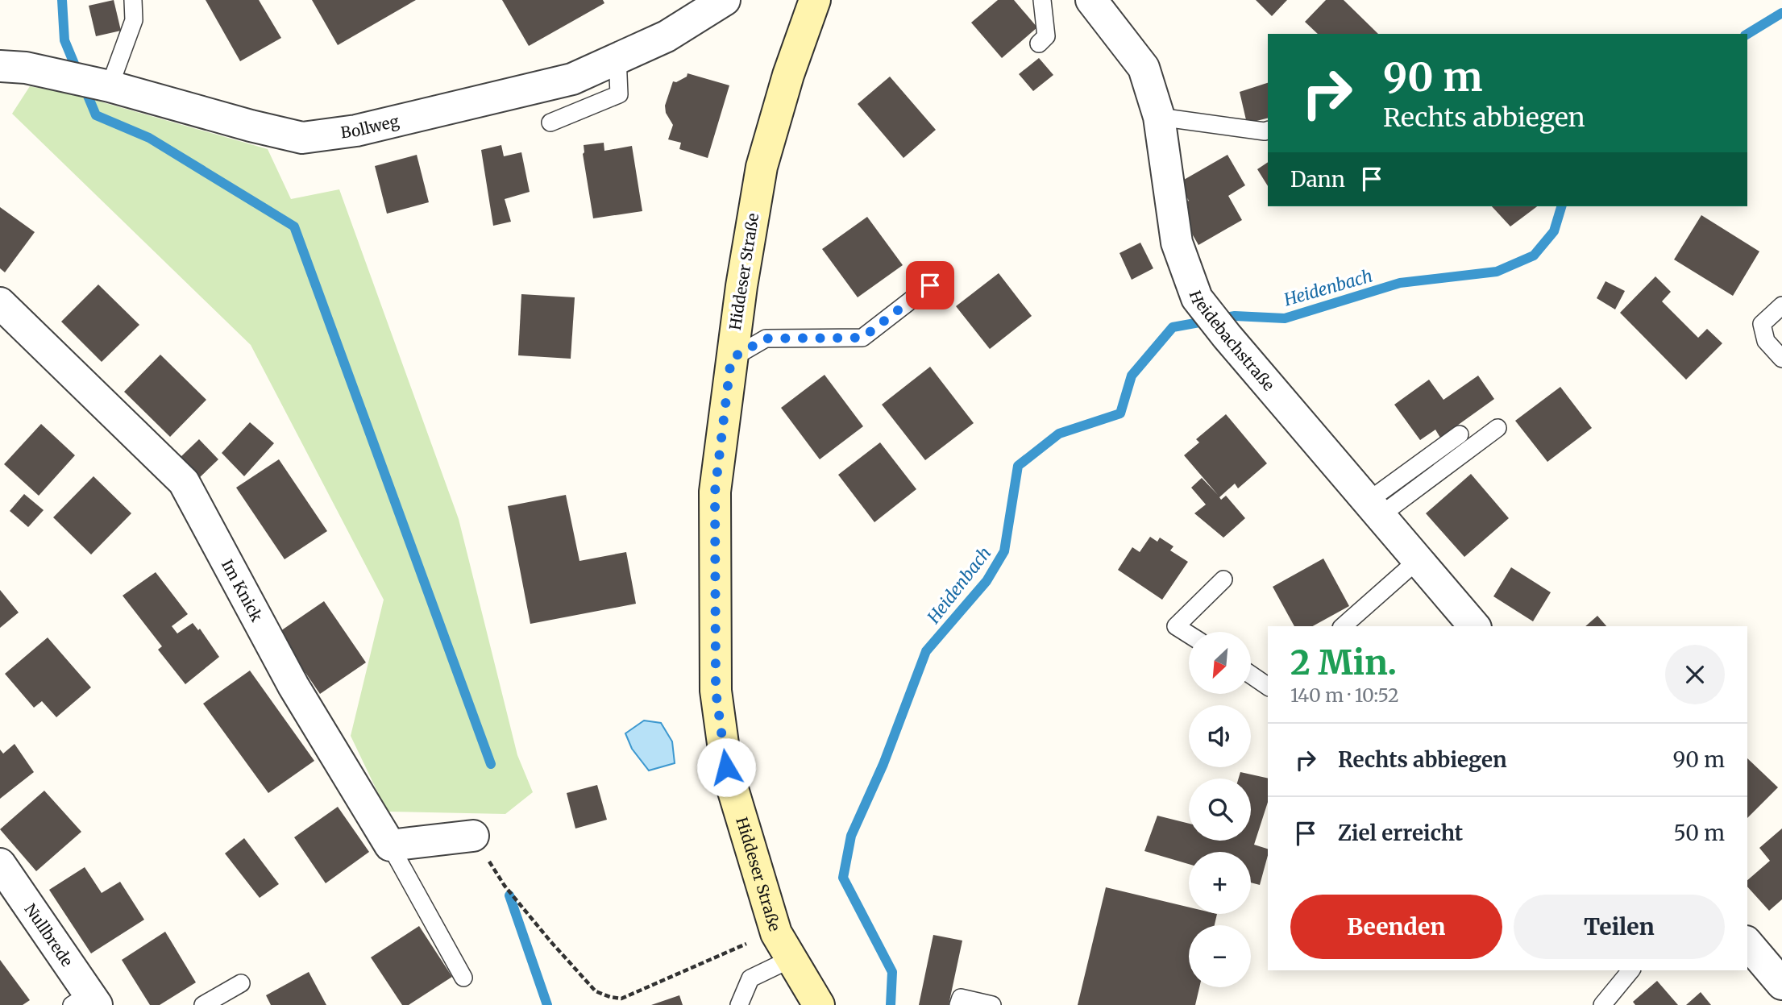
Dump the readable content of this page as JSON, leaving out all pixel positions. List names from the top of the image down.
{
  "streets": {
    "main road": ["Hiddeser Straße"],
    "street": [
      "Bollweg",
      "Heidebachstraße",
      "Im Knick",
      "Nullbrede"
    ]
  },
  "water": ["Heidenbach"],
  "north": "bottom left",
  "page": {
    "turn": ["90 m", "Rechts abbiegen"],
    "then": "Dann",
    "heading": ["2 Min.", "140 m · 10:52"],
    "map_buttons": ["+", "−"],
    "list": [
      {
        "name": "Rechts abbiegen",
        "value": "90 m"
      },
      {
        "name": "Ziel erreicht",
        "value": "50 m"
      }
    ],
    "buttons": ["Beenden", "Teilen"]
  }
}
